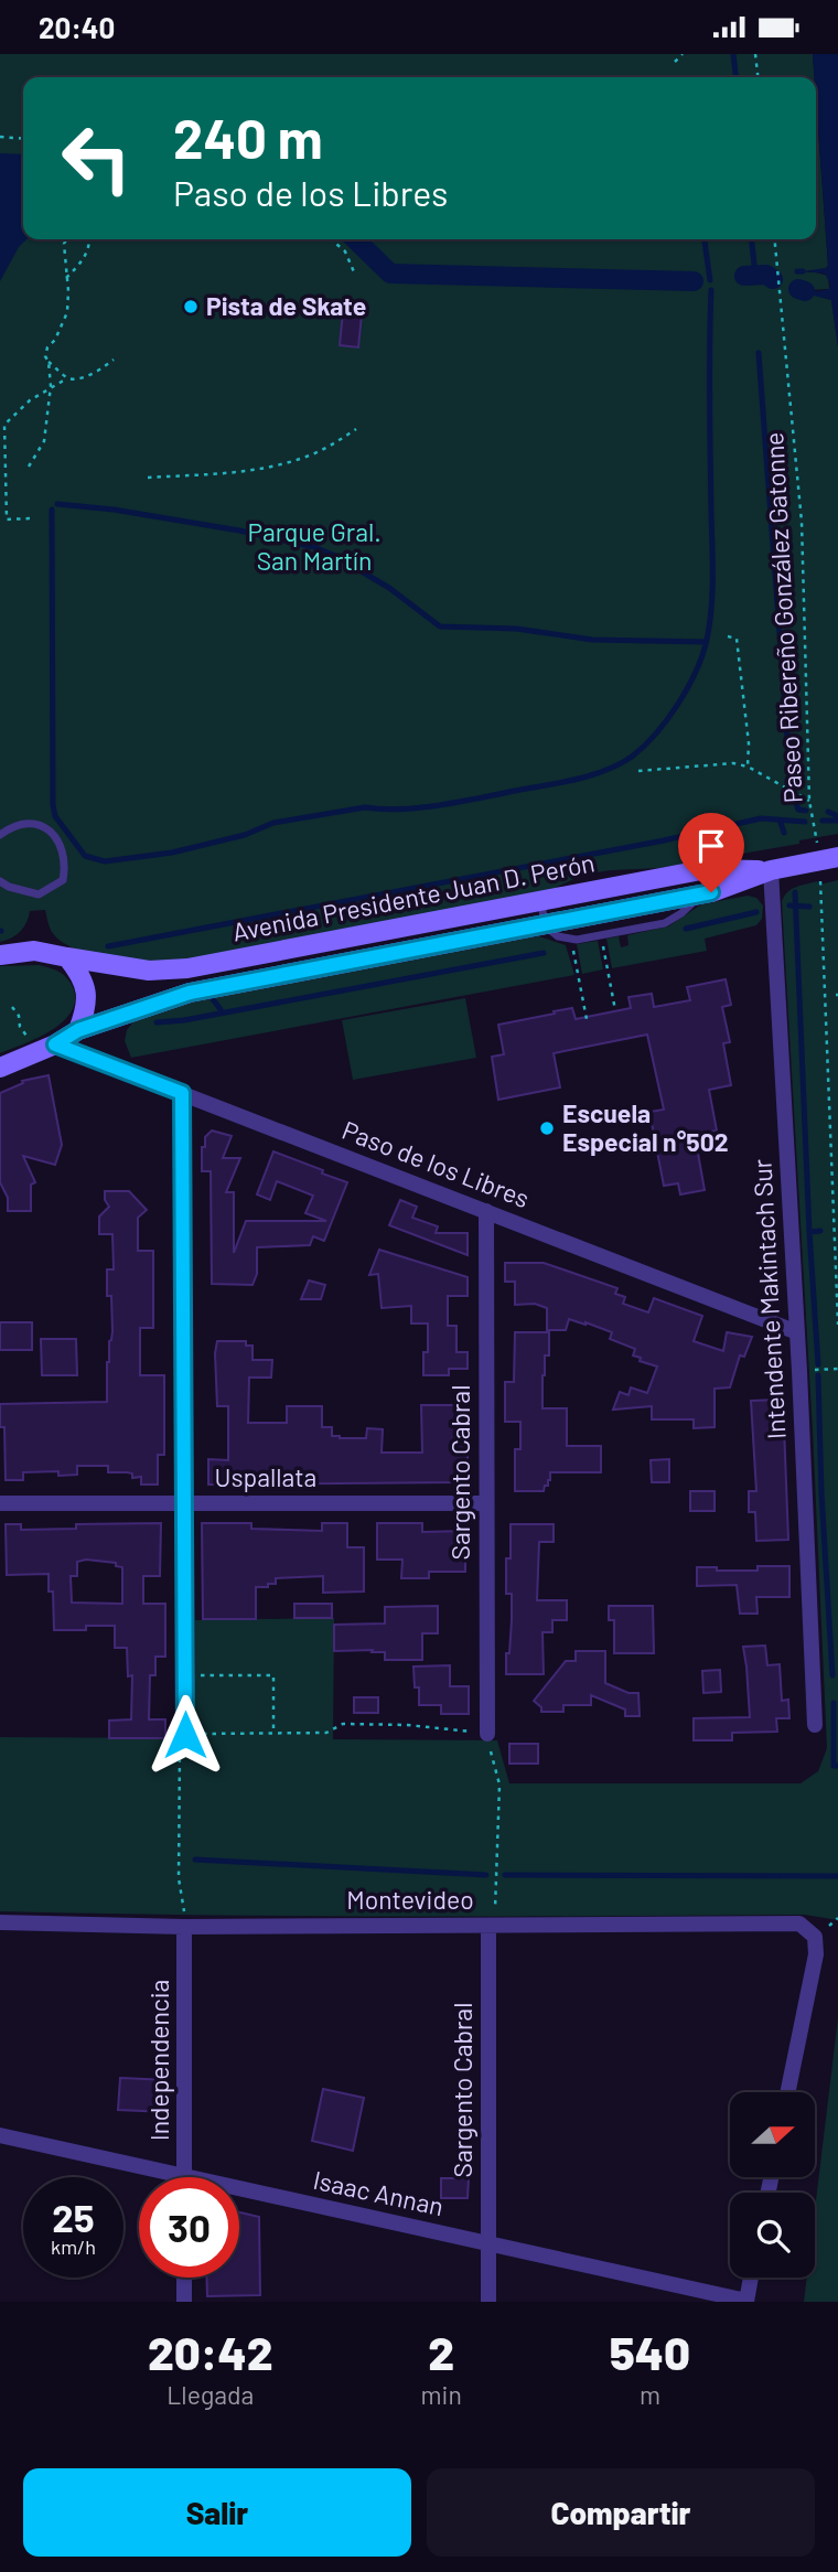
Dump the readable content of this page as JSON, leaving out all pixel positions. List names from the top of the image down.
{
  "streets": {
    "main road": ["Avenida Presidente Juan D. Perón"],
    "street": [
      "Paso de los Libres",
      "Intendente Makintach Sur",
      "Sargento Cabral",
      "Uspallata",
      "Montevideo",
      "Independencia",
      "Isaac Annan"
    ],
    "path": ["Paseo Ribereño González Gatonne"]
  },
  "crossings": [
    ["Paseo Ribereño González Gatonne", "Avenida Presidente Juan D. Perón"],
    ["Avenida Presidente Juan D. Perón", "Paso de los Libres"],
    ["Avenida Presidente Juan D. Perón", "Intendente Makintach Sur"],
    ["Paso de los Libres", "Intendente Makintach Sur"],
    ["Paso de los Libres", "Sargento Cabral"],
    ["Sargento Cabral", "Uspallata"],
    ["Sargento Cabral", "Montevideo"],
    ["Sargento Cabral", "Isaac Annan"],
    ["Montevideo", "Independencia"],
    ["Independencia", "Isaac Annan"]
  ],
  "parks": ["Parque Gral. San Martín"],
  "places": ["Pista de Skate", "Escuela Especial n°502"],
  "north": "right",
  "page": {
    "status": "20:40",
    "turn": ["240 m", "Paso de los Libres"],
    "speed": "25 km/h",
    "limit": "30",
    "eta": [
      "20:42",
      "Llegada",
      "2",
      "min",
      "540",
      "m"
    ],
    "buttons": ["Salir", "Compartir"]
  }
}
